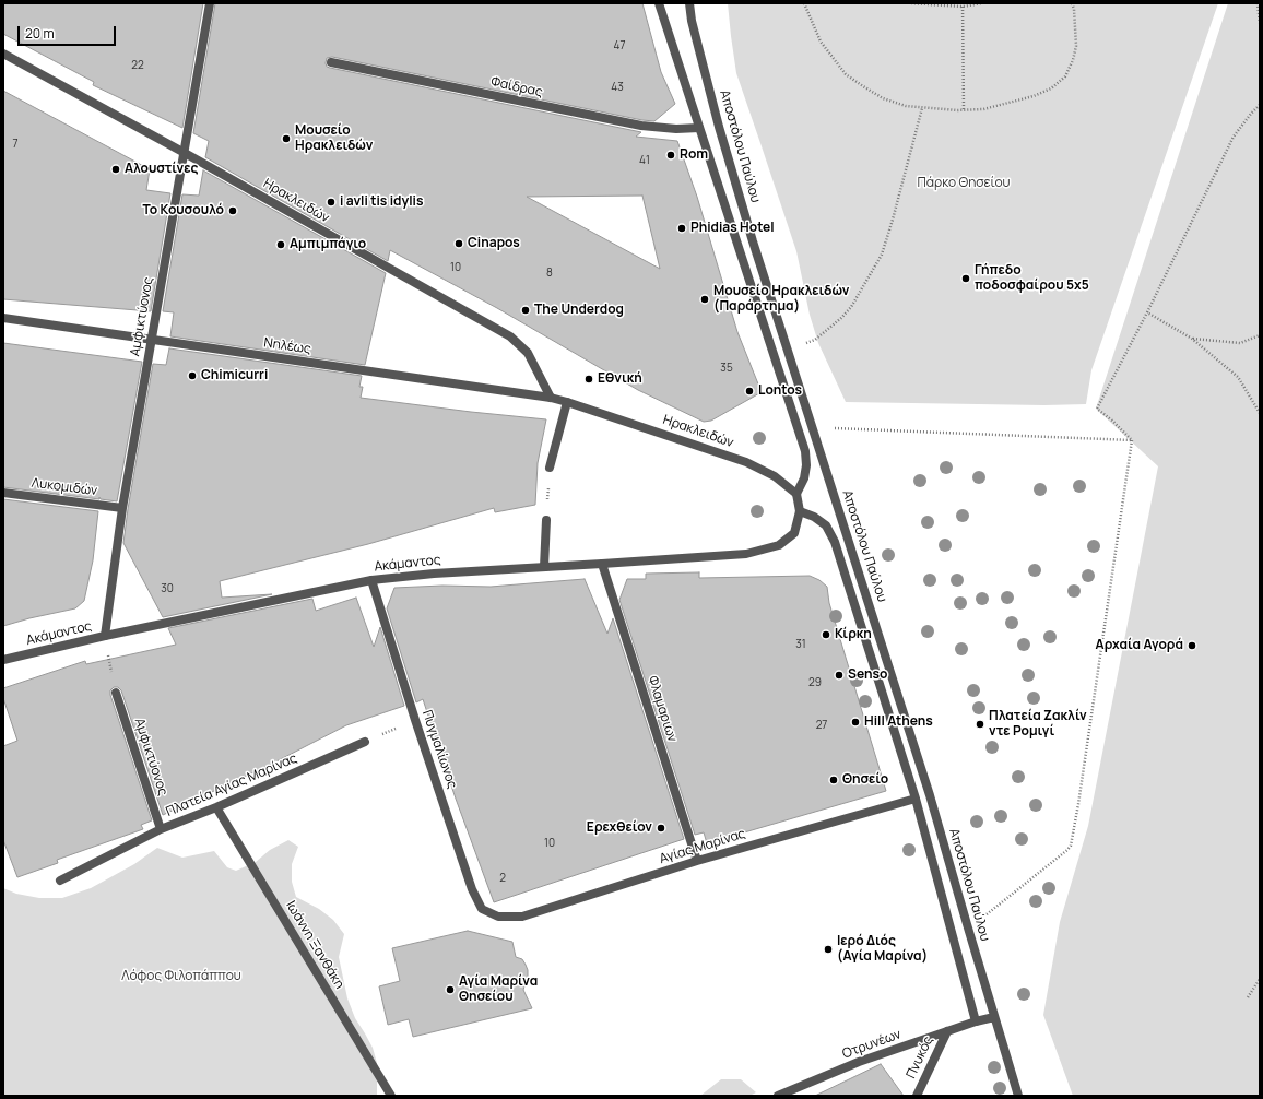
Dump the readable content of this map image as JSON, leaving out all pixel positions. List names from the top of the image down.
{
  "streets": {
    "street": [
      "Φαίδρας",
      "Αποστόλου Παύλου",
      "Ηρακλειδών",
      "Αμφικτύονος",
      "Νηλέως",
      "Λυκομιδών",
      "Ακάμαντος",
      "Φλαμαριων",
      "Πυγμαλίωνος",
      "Πλατεία Αγίας Μαρίνας",
      "Αγίας Μαρίνας",
      "Ιωάννη Ξανθάκη",
      "Οτρυνέων",
      "Πνυκός"
    ]
  },
  "crossings": [
    ["Αποστόλου Παύλου", "Ακάμαντος"],
    ["Αποστόλου Παύλου", "Αγίας Μαρίνας"],
    ["Αποστόλου Παύλου", "Οτρυνέων"],
    ["Ηρακλειδών", "Αμφικτύονος"],
    ["Ηρακλειδών", "Νηλέως"],
    ["Αμφικτύονος", "Νηλέως"],
    ["Αμφικτύονος", "Λυκομιδών"],
    ["Αμφικτύονος", "Ακάμαντος"],
    ["Αμφικτύονος", "Πλατεία Αγίας Μαρίνας"],
    ["Ακάμαντος", "Φλαμαριων"],
    ["Ακάμαντος", "Πυγμαλίωνος"],
    ["Φλαμαριων", "Αγίας Μαρίνας"],
    ["Πυγμαλίωνος", "Αγίας Μαρίνας"],
    ["Πλατεία Αγίας Μαρίνας", "Ιωάννη Ξανθάκη"],
    ["Οτρυνέων", "Πνυκός"]
  ],
  "parks": ["Πάρκο Θησείου", "Λόφος Φιλοπάππου"],
  "places": [
    "Μουσείο Ηρακλειδών",
    "Rom",
    "Αλουστίνες",
    "i avli tis idylis",
    "Το Κουσουλό",
    "Phidias Hotel",
    "Cinapos",
    "Αμπιμπάγιο",
    "Γήπεδο ποδοσφαίρου 5x5",
    "Μουσείο Ηρακλειδών (Παράρτημα)",
    "The Underdog",
    "Chimicurri",
    "Εθνική",
    "Lontos",
    "Κίρκη",
    "Αρχαία Αγορά",
    "Senso",
    "Hill Athens",
    "Πλατεία Ζακλίν ντε Ρομιγί",
    "Θησείο",
    "Ερεχθείον",
    "Ιερό Διός (Αγία Μαρίνα)",
    "Αγία Μαρίνα Θησείου"
  ],
  "house_numbers": [
    "47",
    "22",
    "43",
    "7",
    "41",
    "10",
    "8",
    "35",
    "30",
    "31",
    "29",
    "27",
    "10",
    "2"
  ],
  "scale_bar": "20 m"
}
